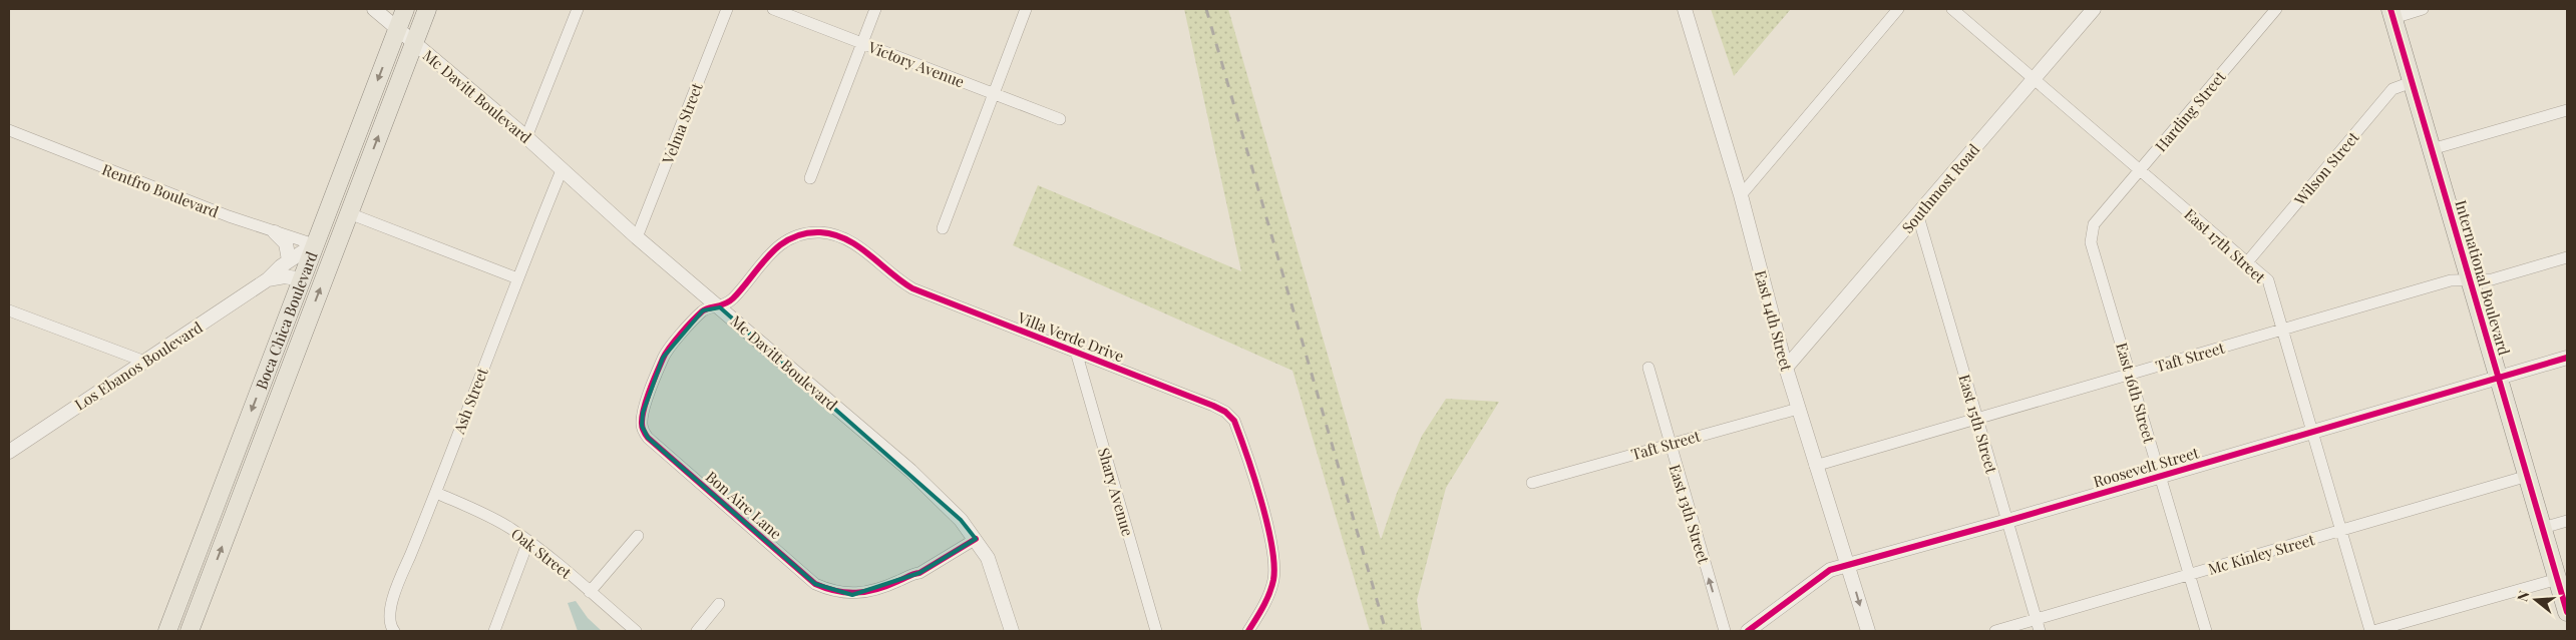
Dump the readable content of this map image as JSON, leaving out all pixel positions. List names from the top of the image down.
{
  "streets": {
    "main road": ["International Boulevard", "Boca Chica Boulevard"],
    "street": [
      "Victory Avenue",
      "Mc Davitt Boulevard",
      "Harding Street",
      "Velma Street",
      "Wilson Street",
      "Southmost Road",
      "Rentfro Boulevard",
      "East 17th Street",
      "East 14th Street",
      "Villa Verde Drive",
      "Taft Street",
      "Los Ebanos Boulevard",
      "East 16th Street",
      "Ash Street",
      "East 15th Street",
      "Roosevelt Street",
      "Shary Avenue",
      "Bon Aire Lane",
      "East 13th Street",
      "Oak Street",
      "Mc Kinley Street"
    ]
  },
  "crossings": [
    ["Mc Davitt Boulevard", "Velma Street"],
    ["Mc Davitt Boulevard", "Boca Chica Boulevard"],
    ["Mc Davitt Boulevard", "Villa Verde Drive"],
    ["Mc Davitt Boulevard", "Ash Street"],
    ["Mc Davitt Boulevard", "Bon Aire Lane"],
    ["Harding Street", "East 17th Street"],
    ["Harding Street", "East 16th Street"],
    ["Wilson Street", "East 17th Street"],
    ["Wilson Street", "International Boulevard"],
    ["Southmost Road", "East 17th Street"],
    ["Southmost Road", "East 14th Street"],
    ["Southmost Road", "East 15th Street"],
    ["Rentfro Boulevard", "Boca Chica Boulevard"],
    ["Rentfro Boulevard", "Los Ebanos Boulevard"],
    ["East 17th Street", "Taft Street"],
    ["East 17th Street", "Roosevelt Street"],
    ["East 17th Street", "Mc Kinley Street"],
    ["International Boulevard", "Taft Street"],
    ["International Boulevard", "Roosevelt Street"],
    ["International Boulevard", "Mc Kinley Street"],
    ["Boca Chica Boulevard", "Los Ebanos Boulevard"],
    ["East 14th Street", "Taft Street"],
    ["East 14th Street", "Roosevelt Street"],
    ["Villa Verde Drive", "Shary Avenue"],
    ["Villa Verde Drive", "Bon Aire Lane"],
    ["Taft Street", "East 16th Street"],
    ["Taft Street", "East 15th Street"],
    ["Taft Street", "East 13th Street"],
    ["East 16th Street", "Roosevelt Street"],
    ["East 16th Street", "Mc Kinley Street"],
    ["Ash Street", "Oak Street"],
    ["East 15th Street", "Roosevelt Street"],
    ["East 15th Street", "Mc Kinley Street"]
  ],
  "one_way": ["East 13th Street"],
  "north": "left"
}
